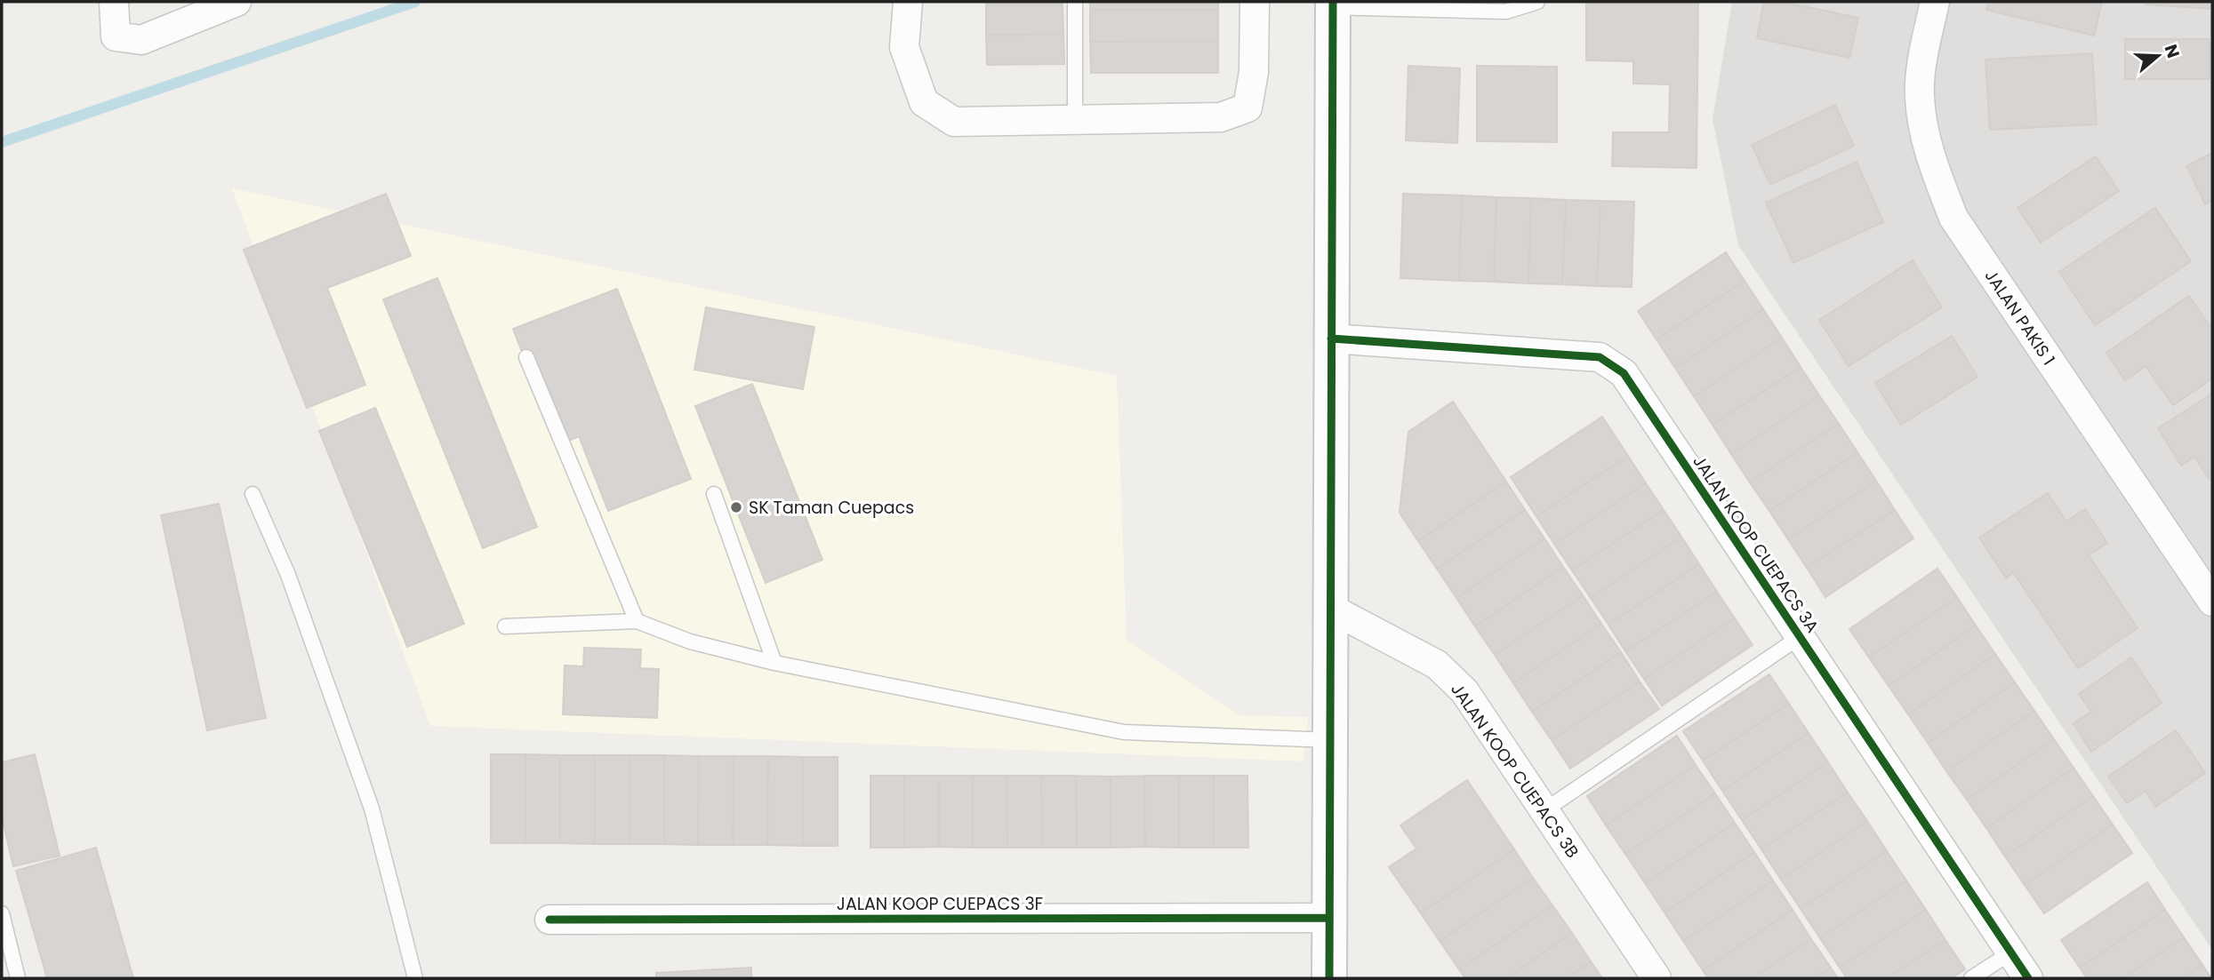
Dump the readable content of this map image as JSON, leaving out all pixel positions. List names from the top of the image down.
{
  "streets": {
    "street": [
      "JALAN PAKIS 1",
      "JALAN KOOP CUEPACS 3A",
      "JALAN KOOP CUEPACS 3B",
      "JALAN KOOP CUEPACS 3F"
    ]
  },
  "places": ["SK Taman Cuepacs"],
  "north": "right"
}
